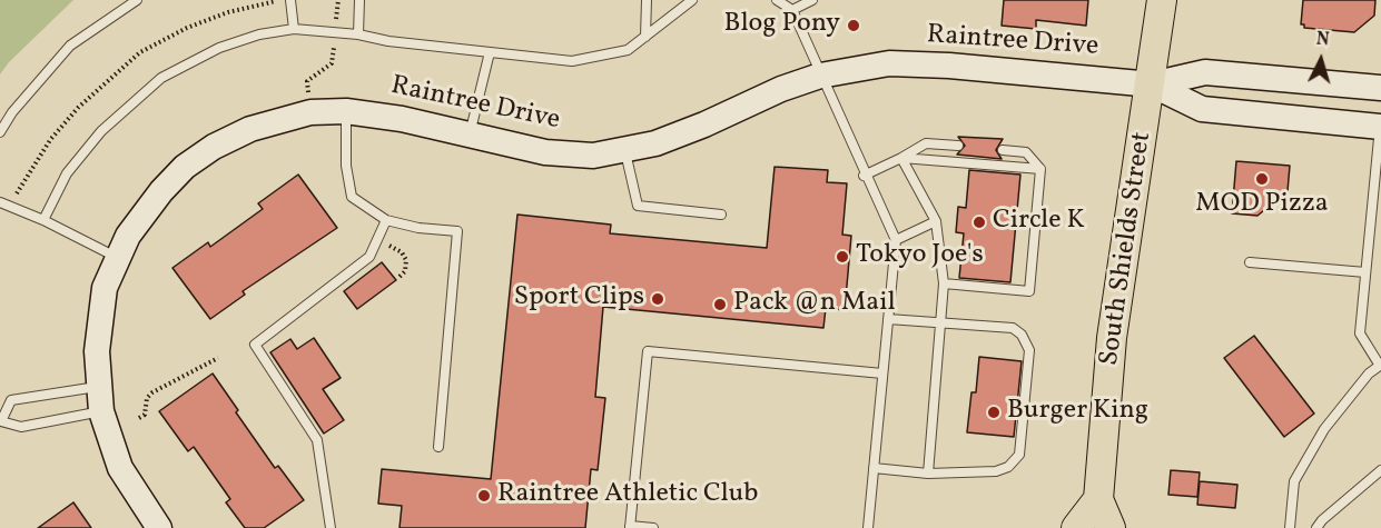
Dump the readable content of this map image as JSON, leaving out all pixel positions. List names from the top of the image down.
{
  "streets": {
    "main road": ["South Shields Street"],
    "street": ["Raintree Drive"]
  },
  "crossings": [
    ["Raintree Drive", "South Shields Street"]
  ],
  "places": [
    "Blog Pony",
    "MOD Pizza",
    "Circle K",
    "Tokyo Joe's",
    "Sport Clips",
    "Pack @n Mail",
    "Burger King",
    "Raintree Athletic Club"
  ],
  "north": "top"
}
